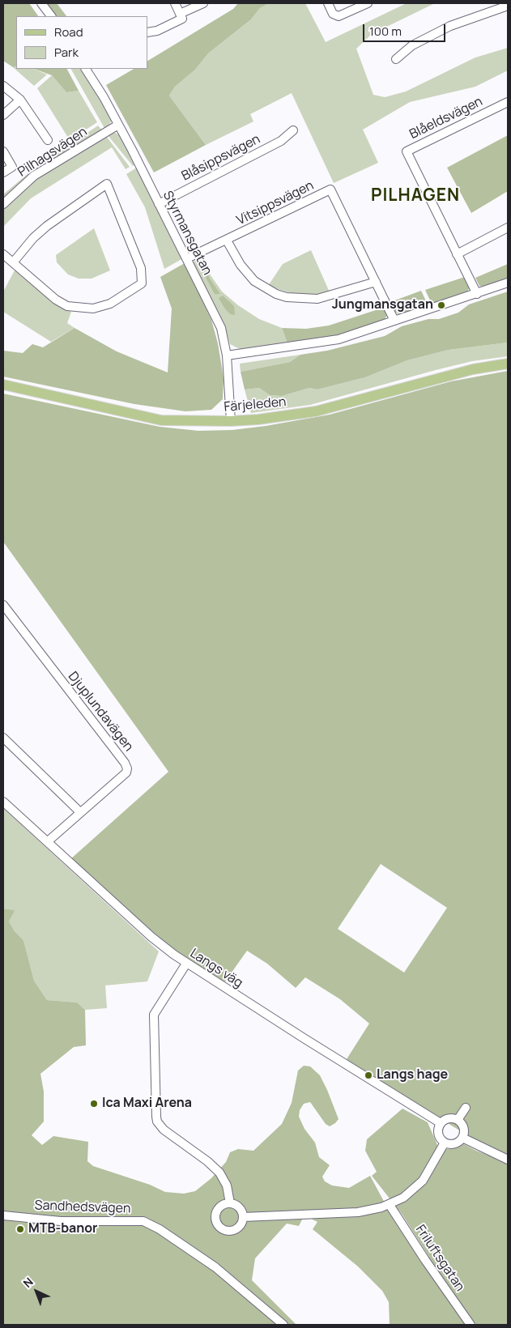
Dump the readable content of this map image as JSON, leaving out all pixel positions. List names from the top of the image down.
{
  "streets": {
    "main road": ["Färjeleden"],
    "street": [
      "Blåeldsvägen",
      "Pilhagsvägen",
      "Blåsippsvägen",
      "Vitsippsvägen",
      "Styrmansgatan",
      "Djuplundavägen",
      "Langs väg",
      "Sandhedsvägen",
      "Friluftsgatan"
    ]
  },
  "crossings": [
    ["Pilhagsvägen", "Styrmansgatan"],
    ["Blåsippsvägen", "Styrmansgatan"],
    ["Vitsippsvägen", "Styrmansgatan"],
    ["Styrmansgatan", "Färjeleden"],
    ["Djuplundavägen", "Langs väg"]
  ],
  "districts": ["PILHAGEN"],
  "places": [
    "Jungmansgatan",
    "Langs hage",
    "Ica Maxi Arena",
    "MTB-banor"
  ],
  "legend": ["Road", "Park"],
  "scale_bar": "100 m",
  "north": "top left"
}
